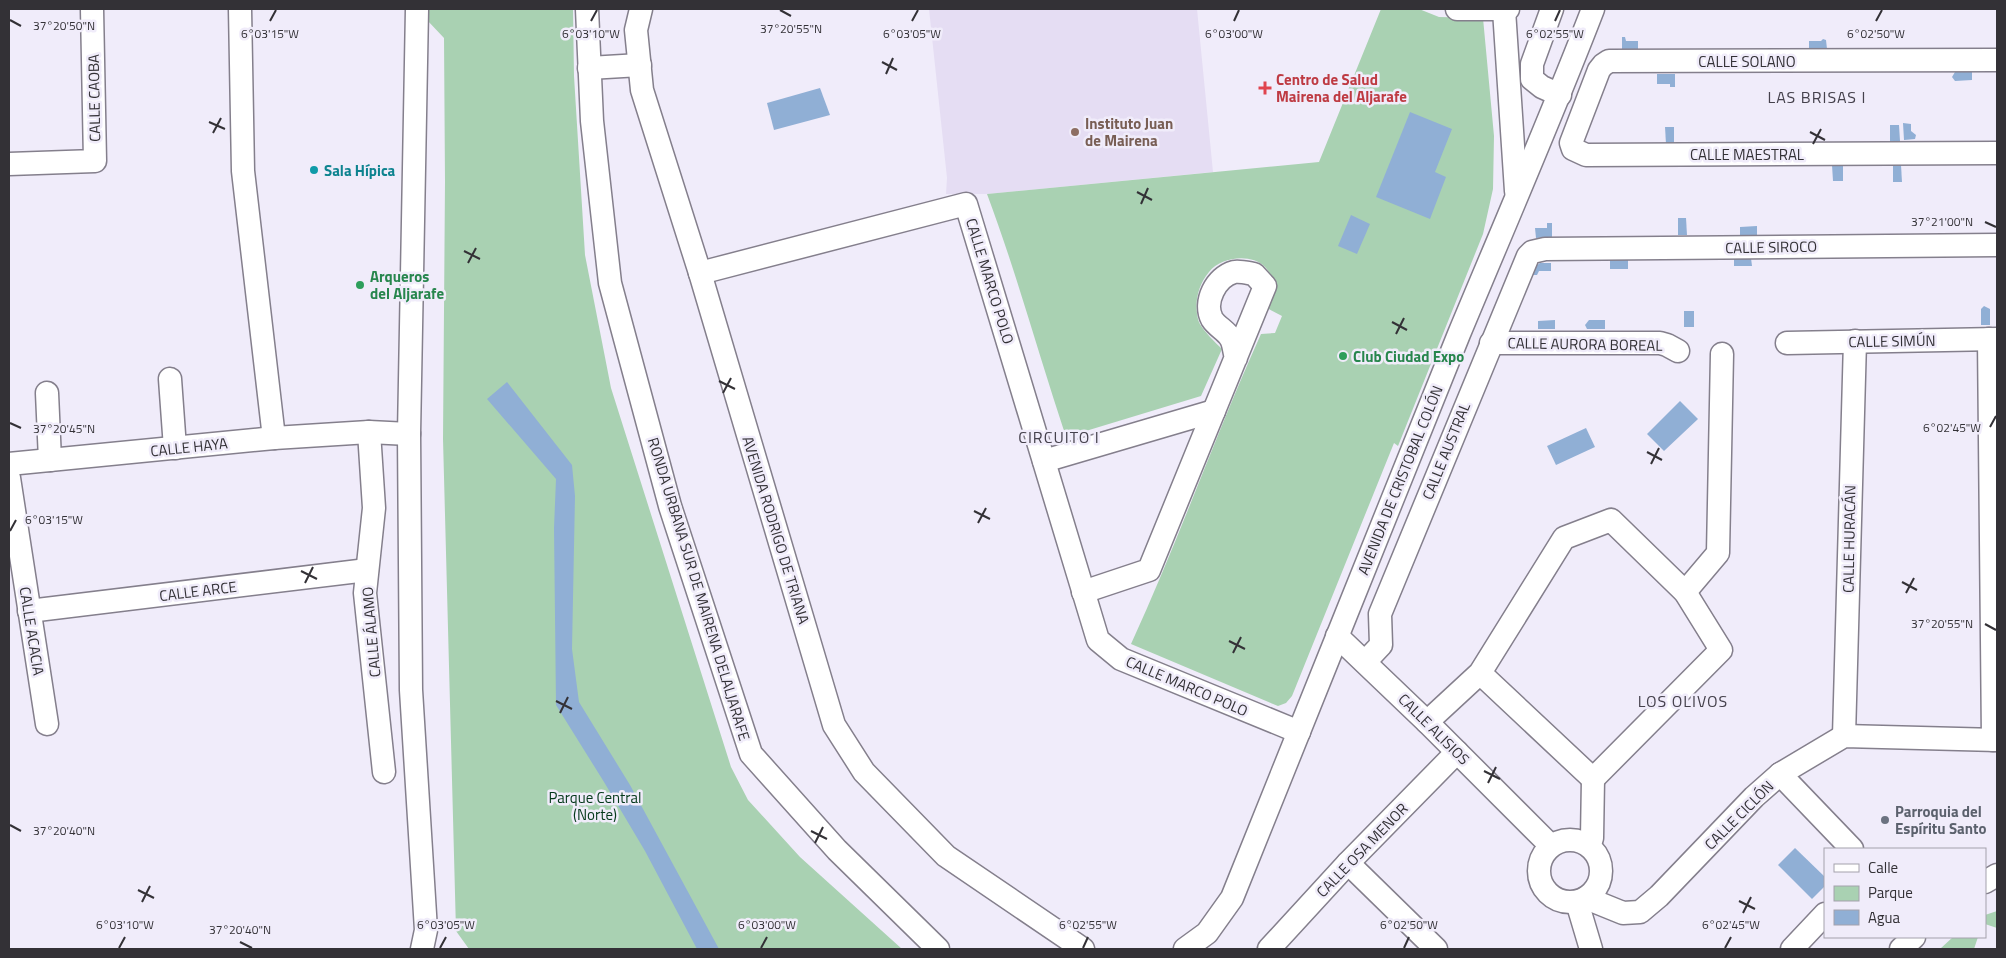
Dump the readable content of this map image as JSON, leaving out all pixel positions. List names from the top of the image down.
{
  "streets": {
    "street": [
      "CALLE SOLANO",
      "CALLE CAOBA",
      "CALLE MAESTRAL",
      "CALLE SIROCO",
      "CALLE MARCO POLO",
      "CALLE SIMÚN",
      "CALLE AURORA BOREAL",
      "CALLE HAYA",
      "CALLE AUSTRAL",
      "AVENIDA DE CRISTOBAL COLÓN",
      "AVENIDA RODRIGO DE TRIANA",
      "CALLE HURACÁN",
      "RONDA URBANA SUR DE MAIRENA DELALJARAFE",
      "CALLE ARCE",
      "CALLE ACACIA",
      "CALLE ÁLAMO",
      "CALLE ALISIOS",
      "CALLE CICLÓN",
      "CALLE OSA MENOR"
    ]
  },
  "crossings": [
    ["CALLE SOLANO", "CALLE MAESTRAL"],
    ["CALLE SIROCO", "CALLE AUSTRAL"],
    ["CALLE MARCO POLO", "AVENIDA DE CRISTOBAL COLÓN"],
    ["CALLE MARCO POLO", "AVENIDA RODRIGO DE TRIANA"],
    ["CALLE SIMÚN", "CALLE HURACÁN"],
    ["CALLE AURORA BOREAL", "CALLE AUSTRAL"],
    ["CALLE HAYA", "CALLE ÁLAMO"],
    ["CALLE AUSTRAL", "CALLE ALISIOS"],
    ["AVENIDA DE CRISTOBAL COLÓN", "CALLE ALISIOS"],
    ["CALLE HURACÁN", "CALLE CICLÓN"],
    ["CALLE ARCE", "CALLE ACACIA"],
    ["CALLE ARCE", "CALLE ÁLAMO"],
    ["CALLE ALISIOS", "CALLE CICLÓN"],
    ["CALLE ALISIOS", "CALLE OSA MENOR"]
  ],
  "districts": ["LAS BRISAS I", "CIRCUITO I", "LOS OLIVOS"],
  "parks": ["Parque Central (Norte)"],
  "places": {
    "health": ["Centro de Salud Mairena del Aljarafe"],
    "other": [
      "Instituto Juan de Mairena",
      "Sala Hípica",
      "Arqueros del Aljarafe",
      "Club Ciudad Expo",
      "Parroquia del Espíritu Santo"
    ]
  },
  "legend": ["Calle", "Parque", "Agua"],
  "coordinates": [
    "37°20'50\"N",
    "37°20'55\"N",
    "6°03'15\"W",
    "6°03'10\"W",
    "6°03'05\"W",
    "6°03'00\"W",
    "6°02'55\"W",
    "6°02'50\"W",
    "37°21'00\"N",
    "6°02'45\"W",
    "37°20'45\"N",
    "37°20'40\"N"
  ]
}
